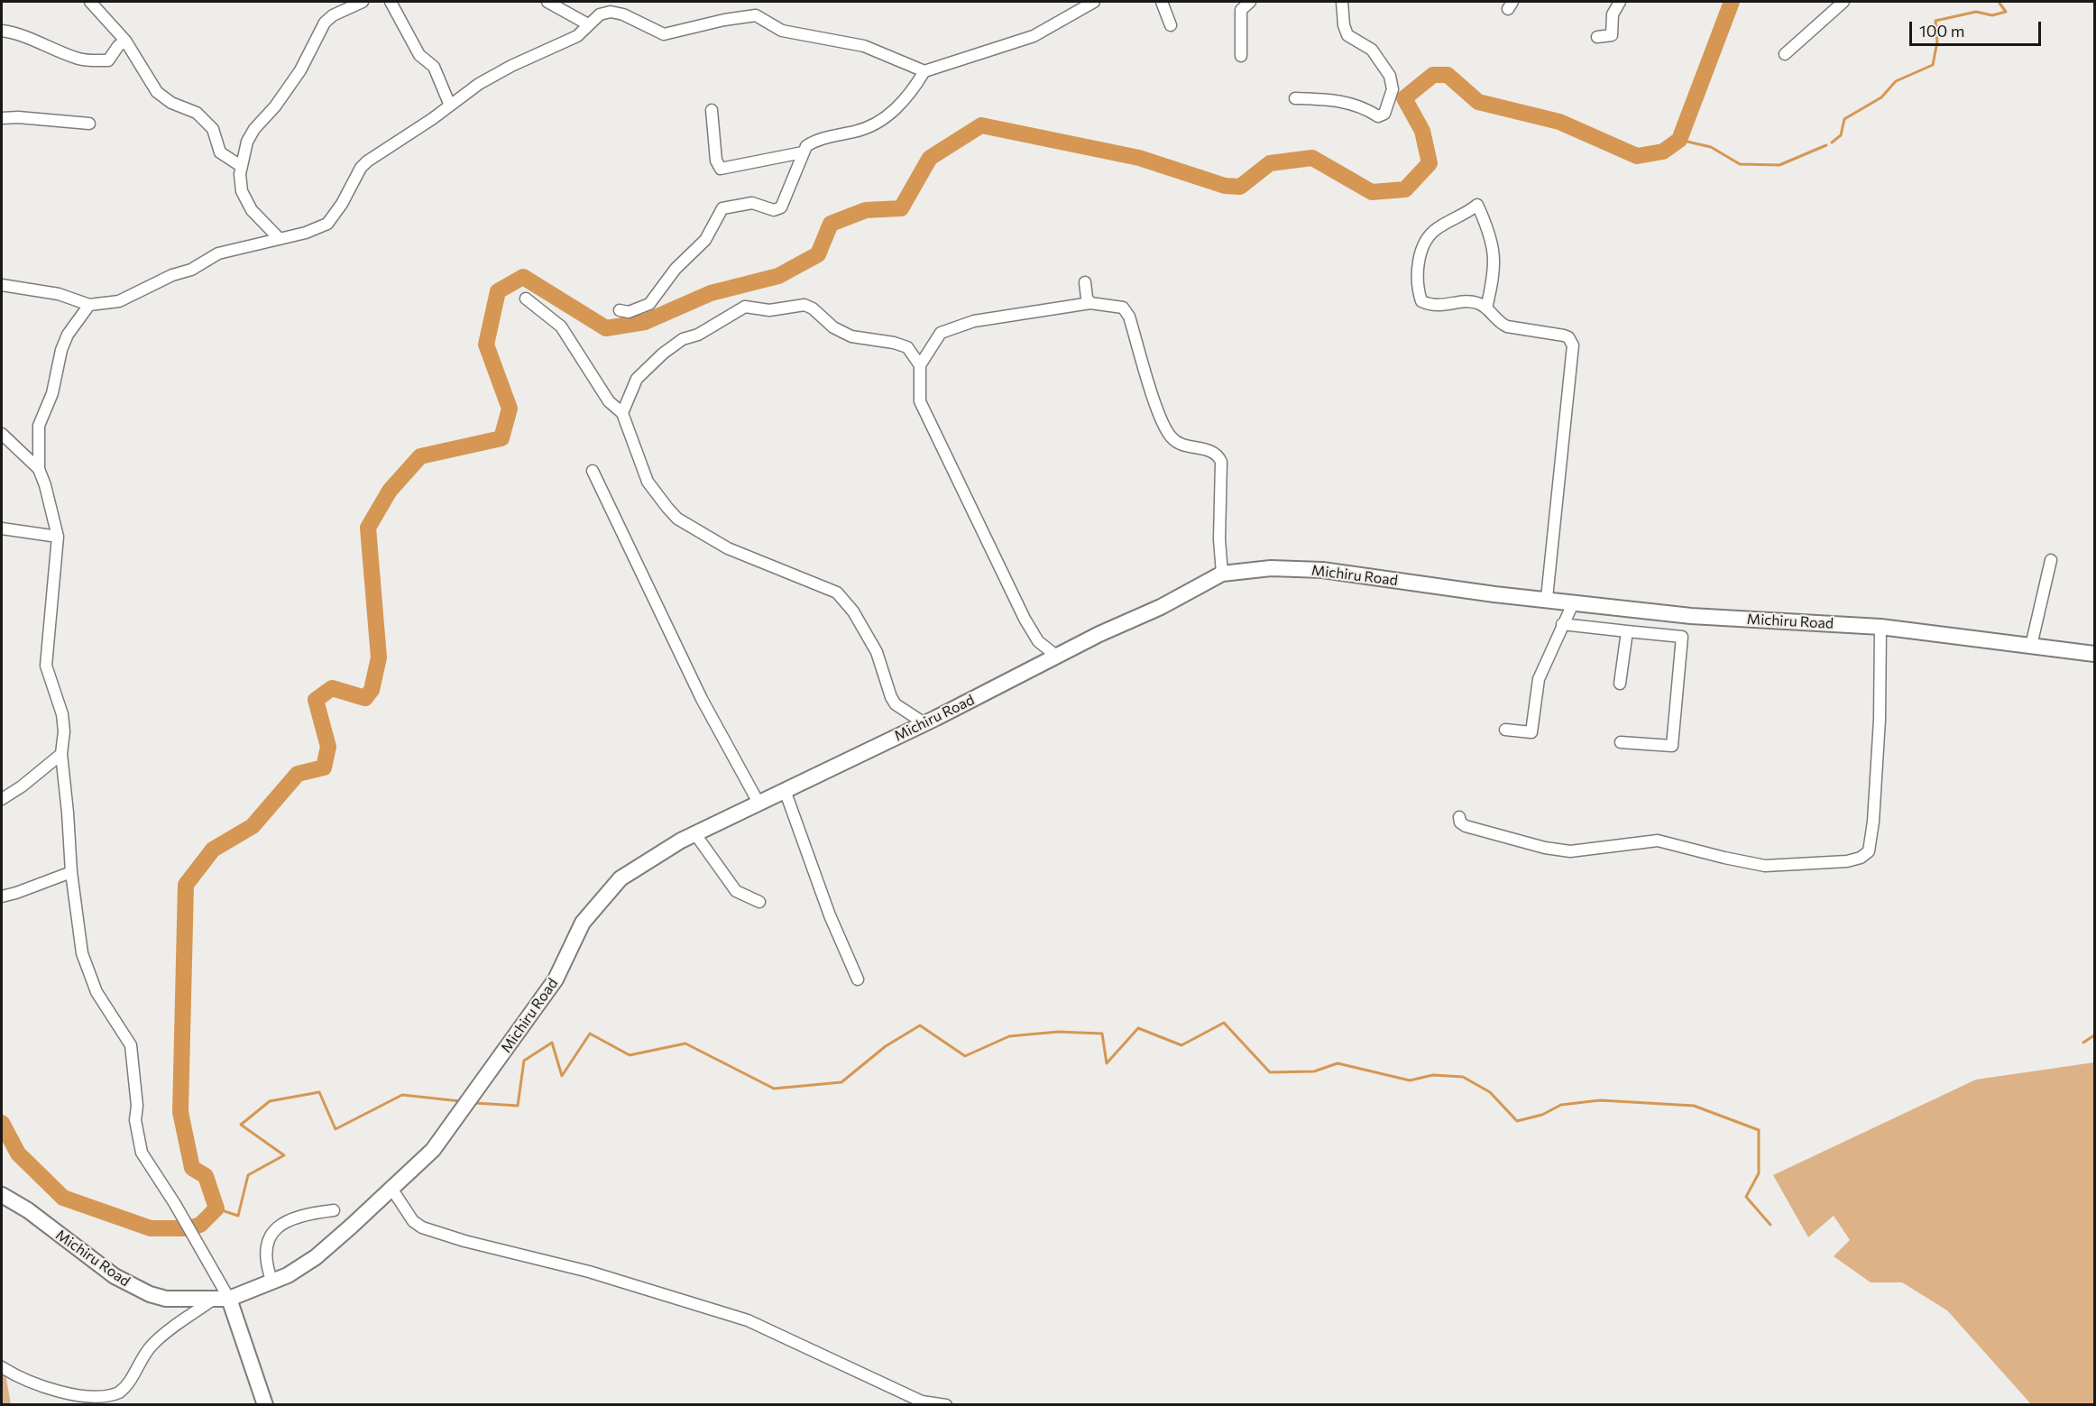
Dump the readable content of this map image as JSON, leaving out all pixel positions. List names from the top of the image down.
{
  "streets": {
    "street": ["Michiru Road"]
  },
  "scale_bar": "100 m"
}
